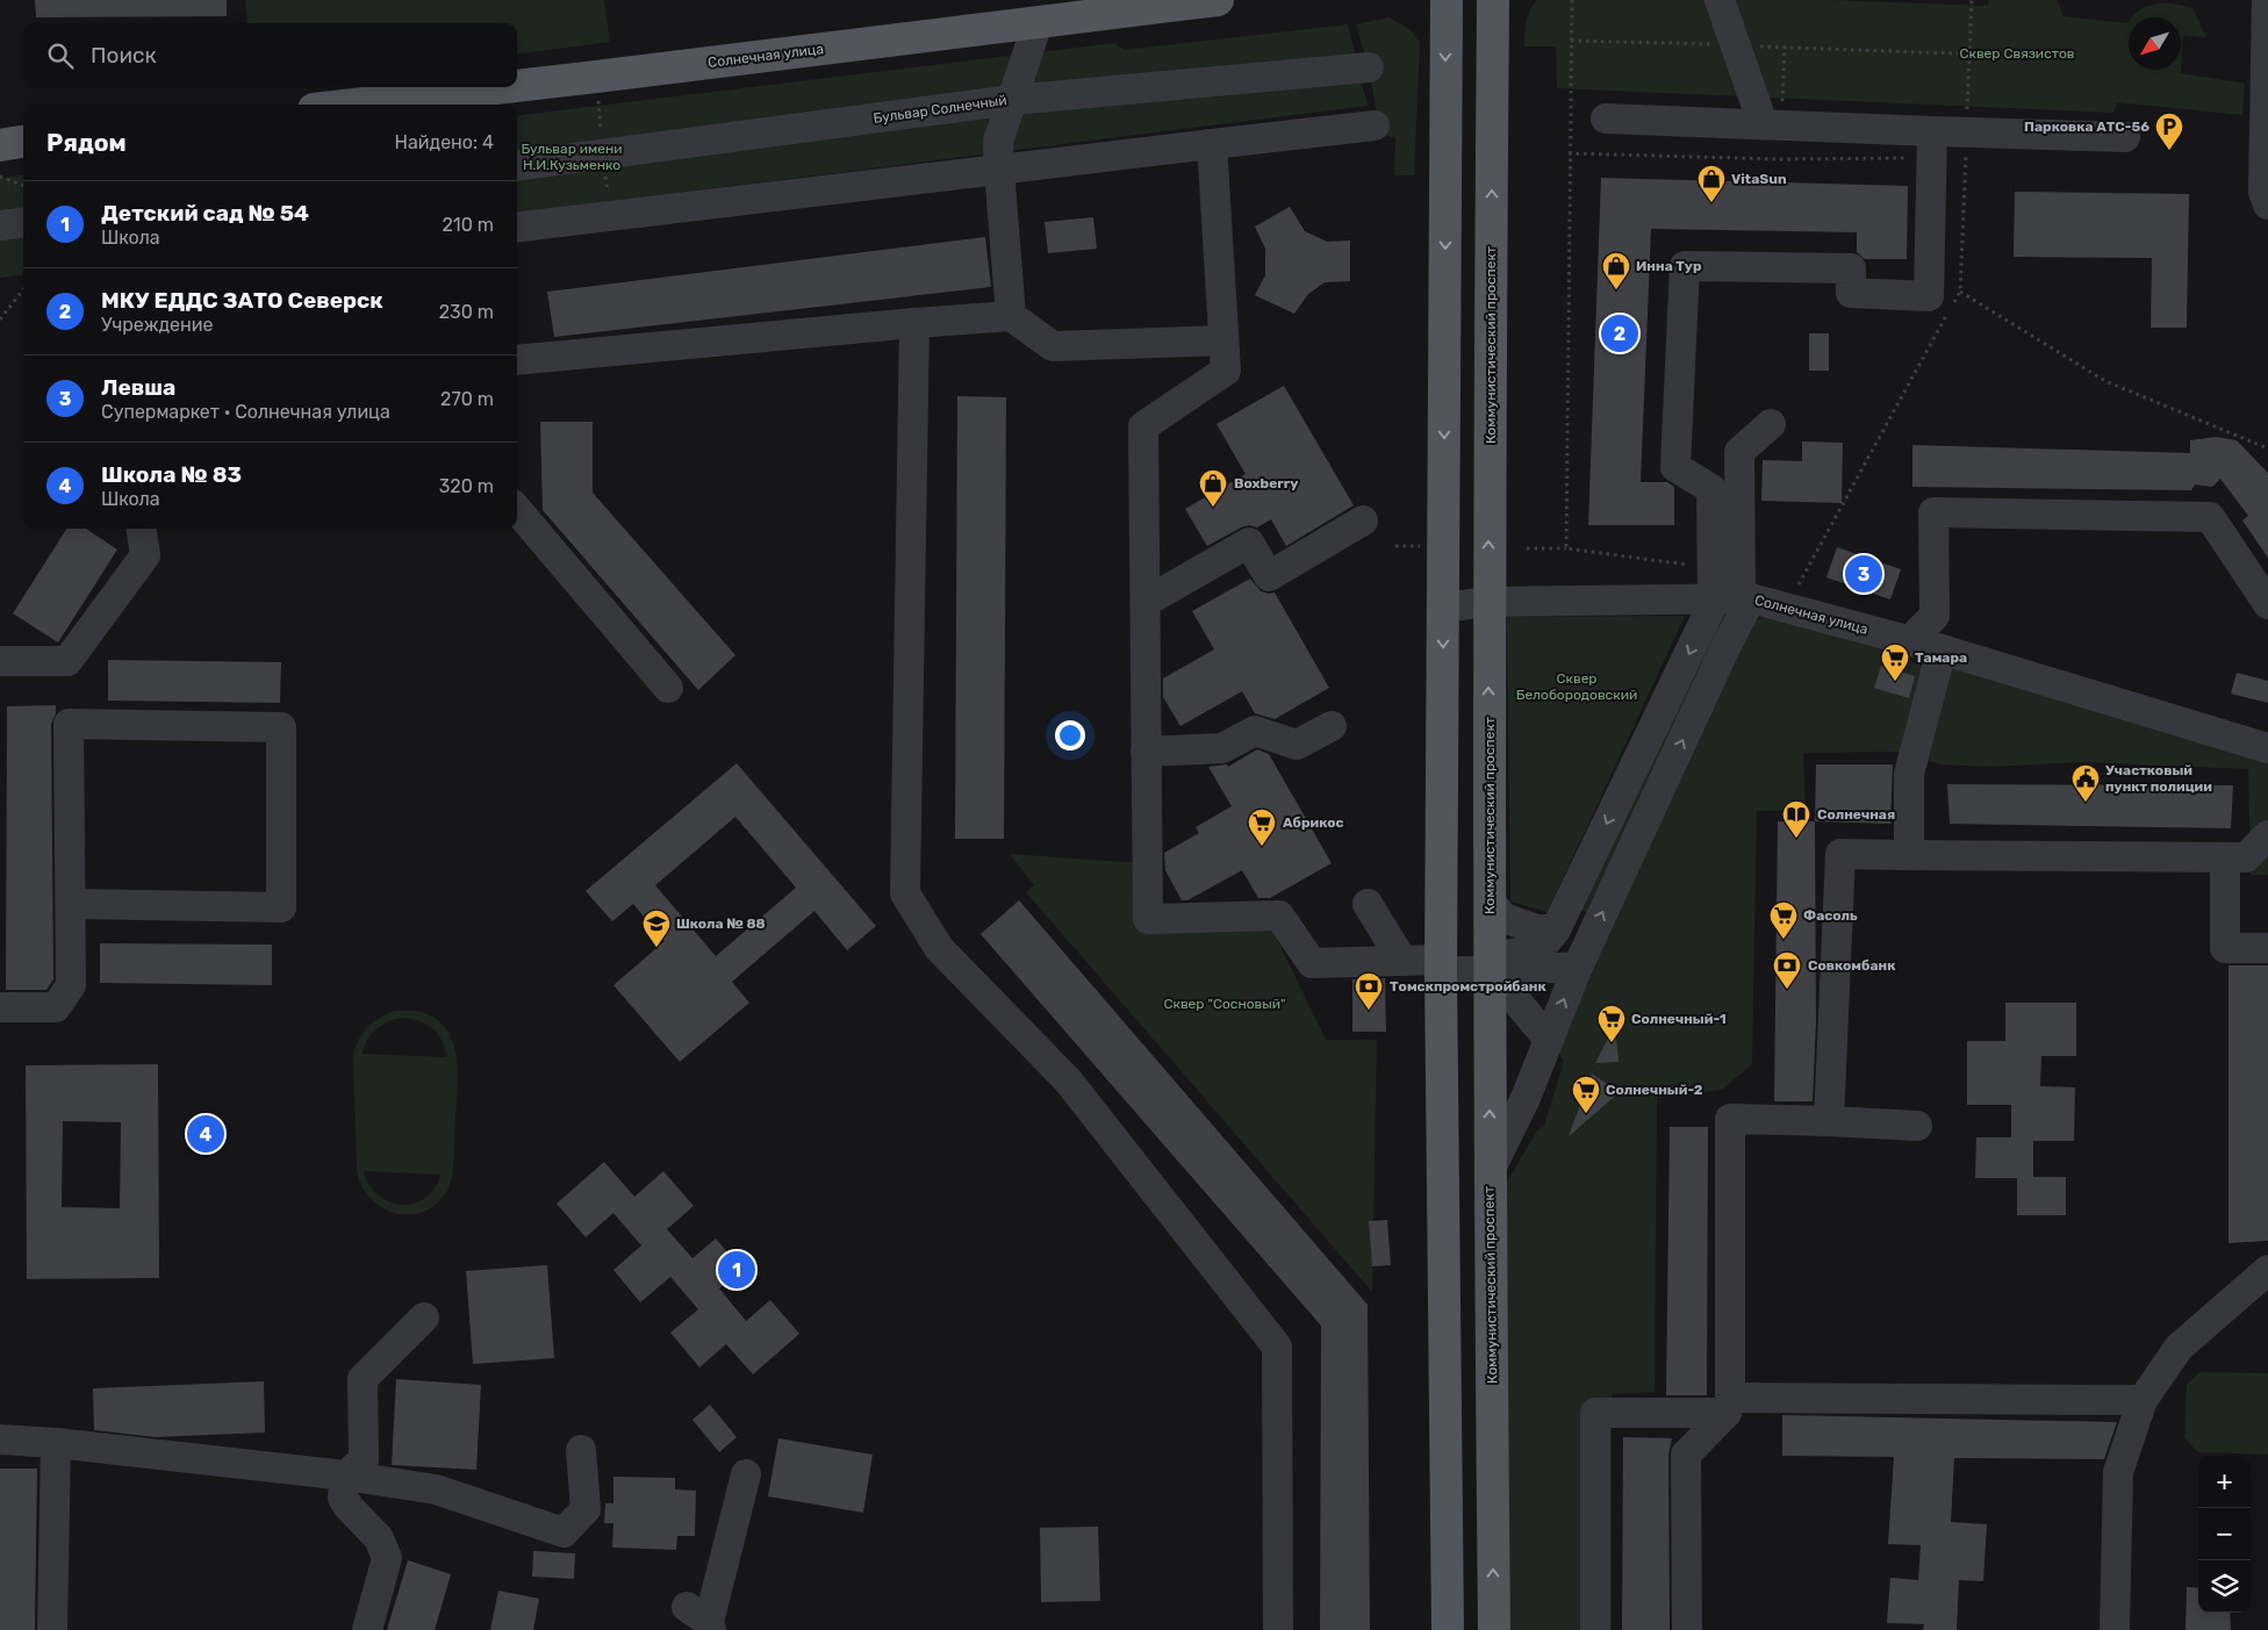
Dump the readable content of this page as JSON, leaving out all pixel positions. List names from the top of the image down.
{
  "streets": {
    "main road": ["Солнечная улица", "Коммунистический проспект"],
    "street": ["Бульвар Солнечный"]
  },
  "crossings": [
    ["Солнечная улица", "Коммунистический проспект"]
  ],
  "parks": [
    "Сквер Связистов",
    "Бульвар имени Н.И.Кузьменко",
    "Сквер Белобородовский",
    "Сквер \"Сосновый\""
  ],
  "places": {
    "parking": ["Парковка АТС-56"],
    "shop": ["VitaSun", "Инна Тур", "Boxberry"],
    "supermarket": [
      "Тамара",
      "Абрикос",
      "Фасоль",
      "Солнечный-1",
      "Солнечный-2"
    ],
    "public building": ["Участковый пункт полиции"],
    "library": ["Солнечная"],
    "school or university": ["Школа № 88"],
    "bank": ["Совкомбанк", "Томскпромстройбанк"]
  },
  "north": "bottom left",
  "page": {
    "search": "Поиск",
    "heading": ["Рядом", "Найдено: 4"],
    "list": [
      {
        "mark": "1",
        "name": "Детский сад № 54",
        "note": "Школа",
        "value": "210 m"
      },
      {
        "mark": "2",
        "name": "МКУ ЕДДС ЗАТО Северск",
        "note": "Учреждение",
        "value": "230 m"
      },
      {
        "mark": "3",
        "name": "Левша",
        "note": "Супермаркет · Солнечная улица",
        "value": "270 m"
      },
      {
        "mark": "4",
        "name": "Школа № 83",
        "note": "Школа",
        "value": "320 m"
      }
    ],
    "pins": [
      "2",
      "3",
      "4",
      "1"
    ],
    "map_buttons": ["+", "−"]
  }
}
